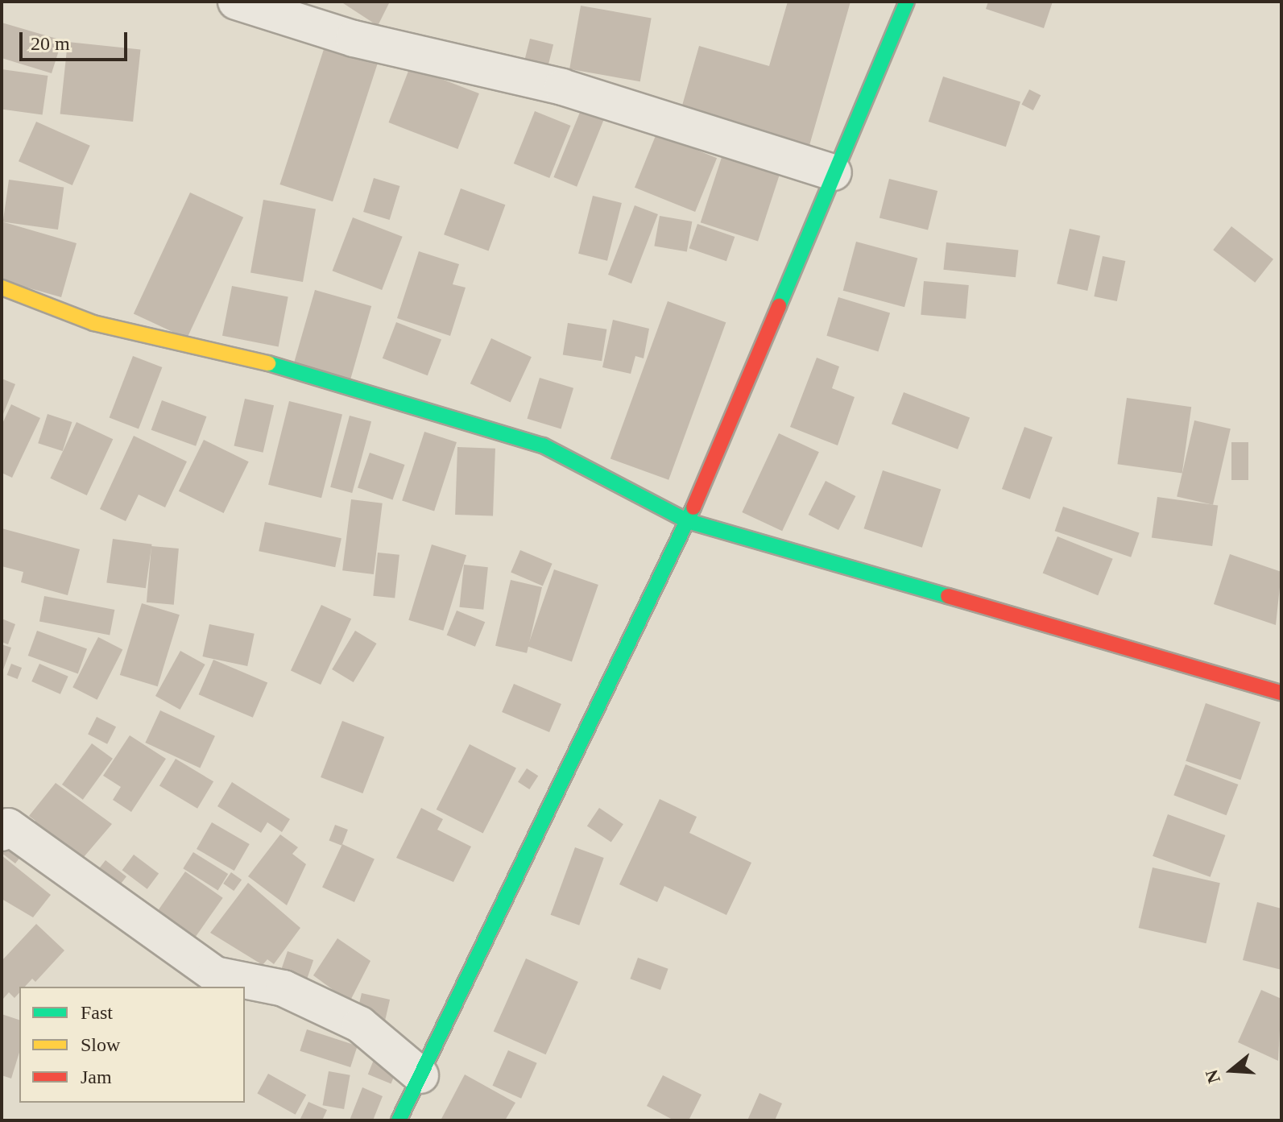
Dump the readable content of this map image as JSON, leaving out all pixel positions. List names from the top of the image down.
{
  "legend": ["Fast", "Slow", "Jam"],
  "scale_bar": "20 m",
  "north": "left"
}
